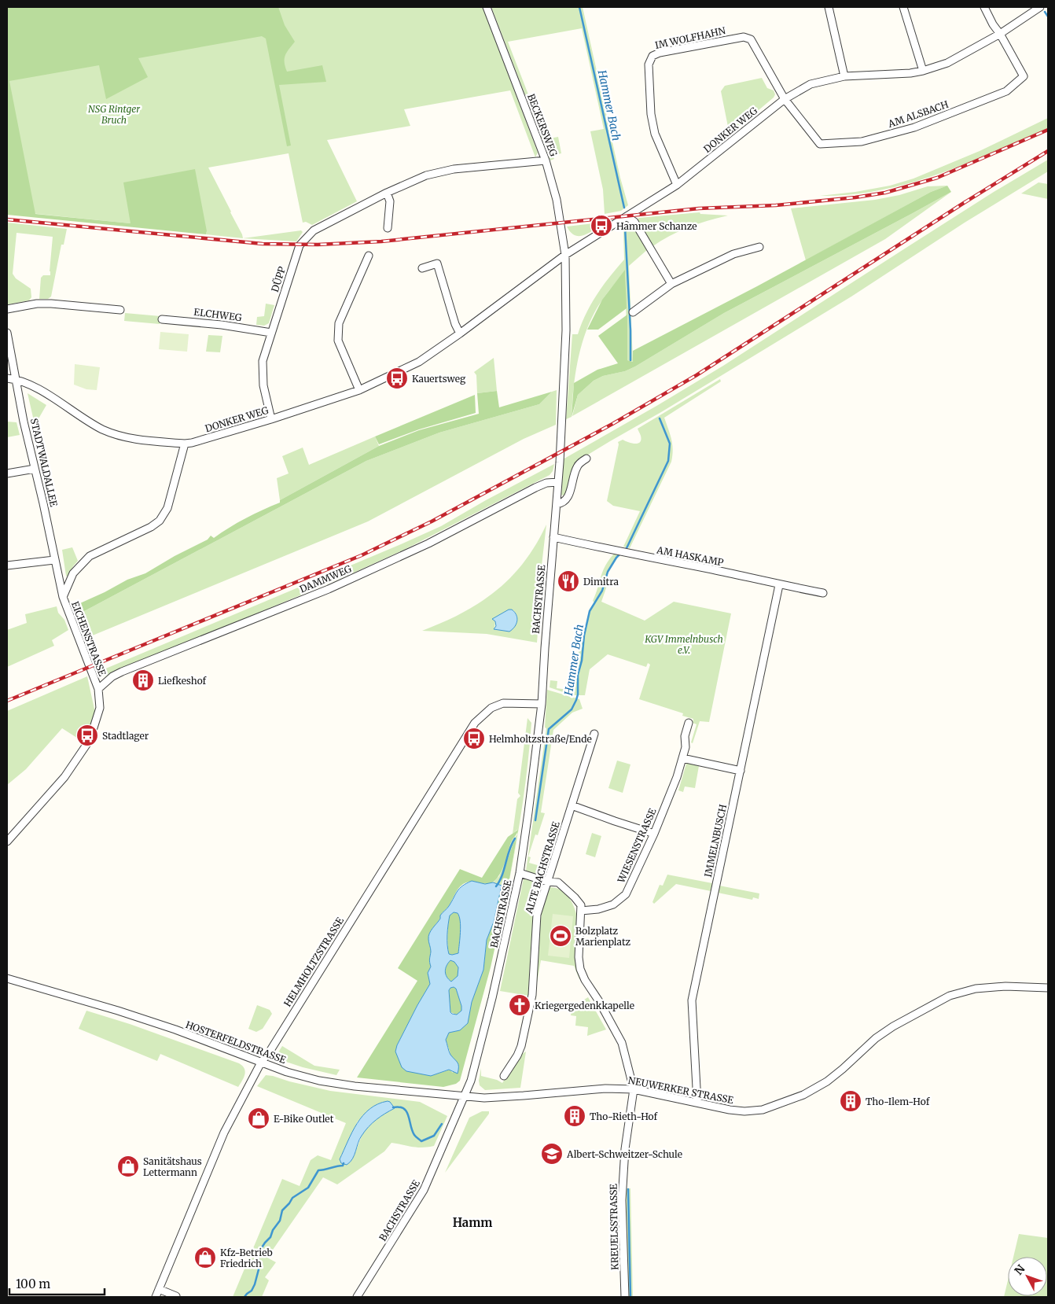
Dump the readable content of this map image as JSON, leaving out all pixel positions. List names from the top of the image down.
{
  "streets": {
    "street": [
      "IM WOLFHAHN",
      "AM ALSBACH",
      "BECKERSWEG",
      "DONKER WEG",
      "DÜPP",
      "ELCHWEG",
      "STADTWALDALLEE",
      "AM HASKAMP",
      "DAMMWEG",
      "BACHSTRASSE",
      "EICHENSTRASSE",
      "IMMELNBUSCH",
      "WIESENSTRASSE",
      "ALTE BACHSTRASSE",
      "HELMHOLTZSTRASSE",
      "HOSTERFELDSTRASSE",
      "NEUWERKER STRASSE",
      "KREUELSSTRASSE"
    ]
  },
  "crossings": [
    ["IM WOLFHAHN", "AM ALSBACH"],
    ["IM WOLFHAHN", "DONKER WEG"],
    ["AM ALSBACH", "DONKER WEG"],
    ["BECKERSWEG", "DONKER WEG"],
    ["BECKERSWEG", "DÜPP"],
    ["BECKERSWEG", "BACHSTRASSE"],
    ["DONKER WEG", "DÜPP"],
    ["DONKER WEG", "STADTWALDALLEE"],
    ["DONKER WEG", "BACHSTRASSE"],
    ["DONKER WEG", "EICHENSTRASSE"],
    ["DÜPP", "ELCHWEG"],
    ["STADTWALDALLEE", "EICHENSTRASSE"],
    ["AM HASKAMP", "BACHSTRASSE"],
    ["AM HASKAMP", "IMMELNBUSCH"],
    ["DAMMWEG", "BACHSTRASSE"],
    ["DAMMWEG", "EICHENSTRASSE"],
    ["BACHSTRASSE", "HELMHOLTZSTRASSE"],
    ["BACHSTRASSE", "HOSTERFELDSTRASSE"],
    ["BACHSTRASSE", "NEUWERKER STRASSE"],
    ["IMMELNBUSCH", "NEUWERKER STRASSE"],
    ["WIESENSTRASSE", "KREUELSSTRASSE"],
    ["HELMHOLTZSTRASSE", "HOSTERFELDSTRASSE"],
    ["HOSTERFELDSTRASSE", "NEUWERKER STRASSE"],
    ["NEUWERKER STRASSE", "KREUELSSTRASSE"]
  ],
  "districts": ["Hamm"],
  "water": ["Hammer Bach"],
  "parks": ["NSG Rintger Bruch", "KGV Immelnbusch e.V."],
  "places": {
    "bus stop": [
      "Hammer Schanze",
      "Kauertsweg",
      "Stadtlager",
      "Helmholtzstraße/Ende"
    ],
    "restaurant": ["Dimitra"],
    "building": ["Liefkeshof", "Tho-Ilem-Hof", "Tho-Rieth-Hof"],
    "sports": ["Bolzplatz Marienplatz"],
    "church": ["Kriegergedenkkapelle"],
    "shop": ["E-Bike Outlet", "Sanitätshaus Lettermann", "Kfz-Betrieb Friedrich"],
    "school or university": ["Albert-Schweitzer-Schule"]
  },
  "scale_bar": "100 m",
  "north": "top left"
}
